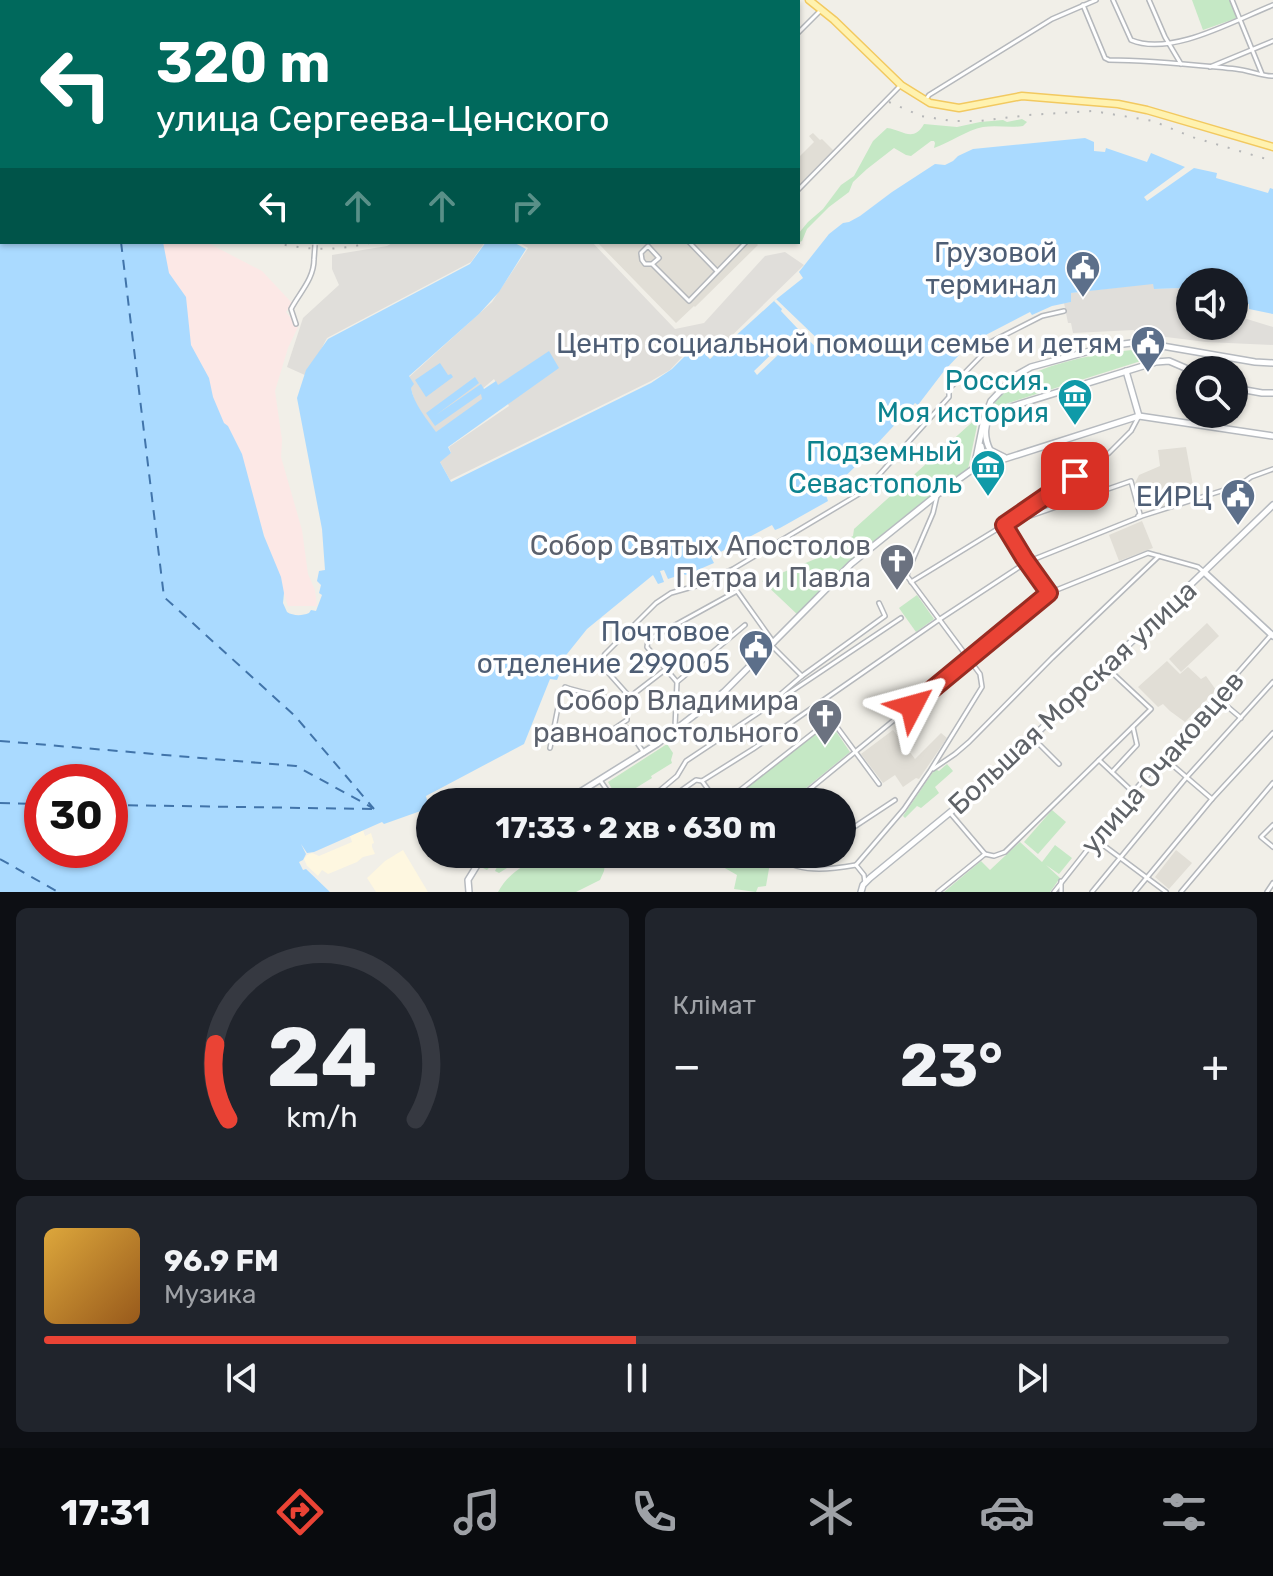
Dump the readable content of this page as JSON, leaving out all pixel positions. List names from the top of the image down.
{
  "streets": {
    "main road": ["Большая Морская улица"],
    "street": ["улица Очаковцев"]
  },
  "places": {
    "public building": [
      "Грузовой терминал",
      "Центр социальной помощи семье и детям",
      "ЕИРЦ",
      "Почтовое отделение 299005"
    ],
    "museum": ["Россия. Моя история", "Подземный Севастополь"],
    "church": ["Собор Святых Апостолов Петра и Павла", "Собор Владимира равноапостольного"]
  },
  "page": {
    "turn": ["320 m", "улица Сергеева-Ценского"],
    "limit": "30",
    "trip": "17:33 · 2 хв · 630 m",
    "tile": "Клімат",
    "heat": ["−", "23°", "+"],
    "song": ["96.9 FM", "Музика"],
    "tabs": "17:31",
    "gauge": ["24", "km/h"]
  }
}
